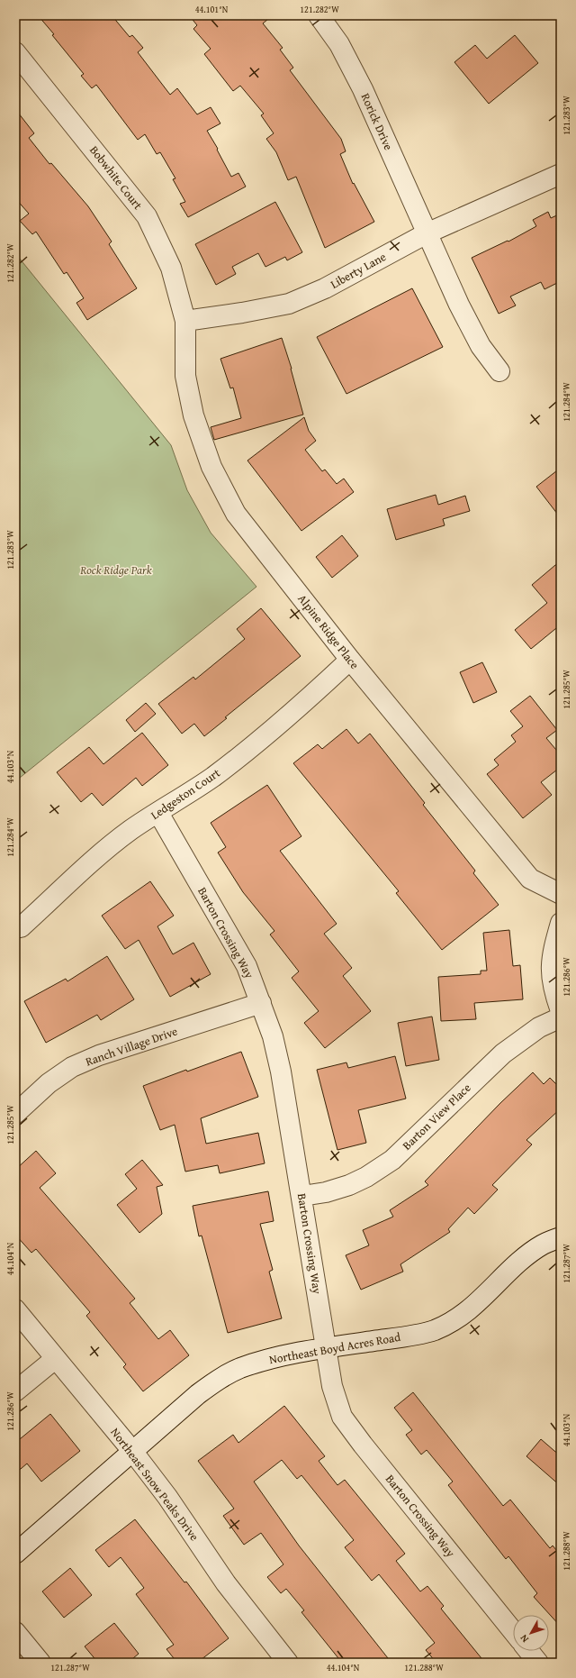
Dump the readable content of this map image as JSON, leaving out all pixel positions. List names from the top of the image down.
{
  "streets": {
    "street": [
      "Rorick Drive",
      "Bobwhite Court",
      "Liberty Lane",
      "Alpine Ridge Place",
      "Ledgeston Court",
      "Barton Crossing Way",
      "Ranch Village Drive",
      "Barton View Place",
      "Northeast Boyd Acres Road",
      "Northeast Snow Peaks Drive"
    ]
  },
  "crossings": [
    ["Rorick Drive", "Liberty Lane"],
    ["Bobwhite Court", "Liberty Lane"],
    ["Bobwhite Court", "Alpine Ridge Place"],
    ["Liberty Lane", "Alpine Ridge Place"],
    ["Alpine Ridge Place", "Ledgeston Court"],
    ["Ledgeston Court", "Barton Crossing Way"],
    ["Barton Crossing Way", "Ranch Village Drive"],
    ["Barton Crossing Way", "Barton View Place"],
    ["Barton Crossing Way", "Northeast Boyd Acres Road"],
    ["Northeast Boyd Acres Road", "Northeast Snow Peaks Drive"]
  ],
  "parks": ["Rock Ridge Park"],
  "north": "bottom left",
  "coordinates": [
    "44.101°N",
    "121.282°W",
    "121.283°W",
    "121.284°W",
    "121.285°W",
    "44.103°N",
    "121.286°W",
    "44.104°N",
    "121.287°W",
    "121.288°W"
  ]
}
